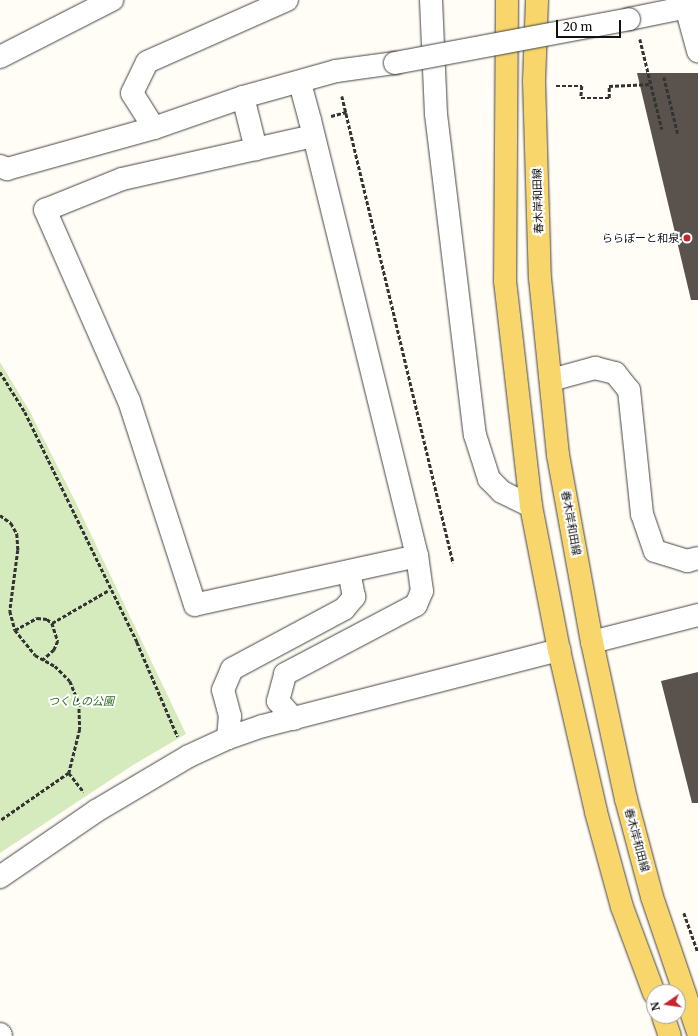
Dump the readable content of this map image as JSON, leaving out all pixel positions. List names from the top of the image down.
{
  "streets": {
    "main road": ["春木岸和田線"]
  },
  "parks": ["つくしの公園"],
  "places": ["ららぽーと和泉"],
  "scale_bar": "20 m",
  "north": "left"
}
